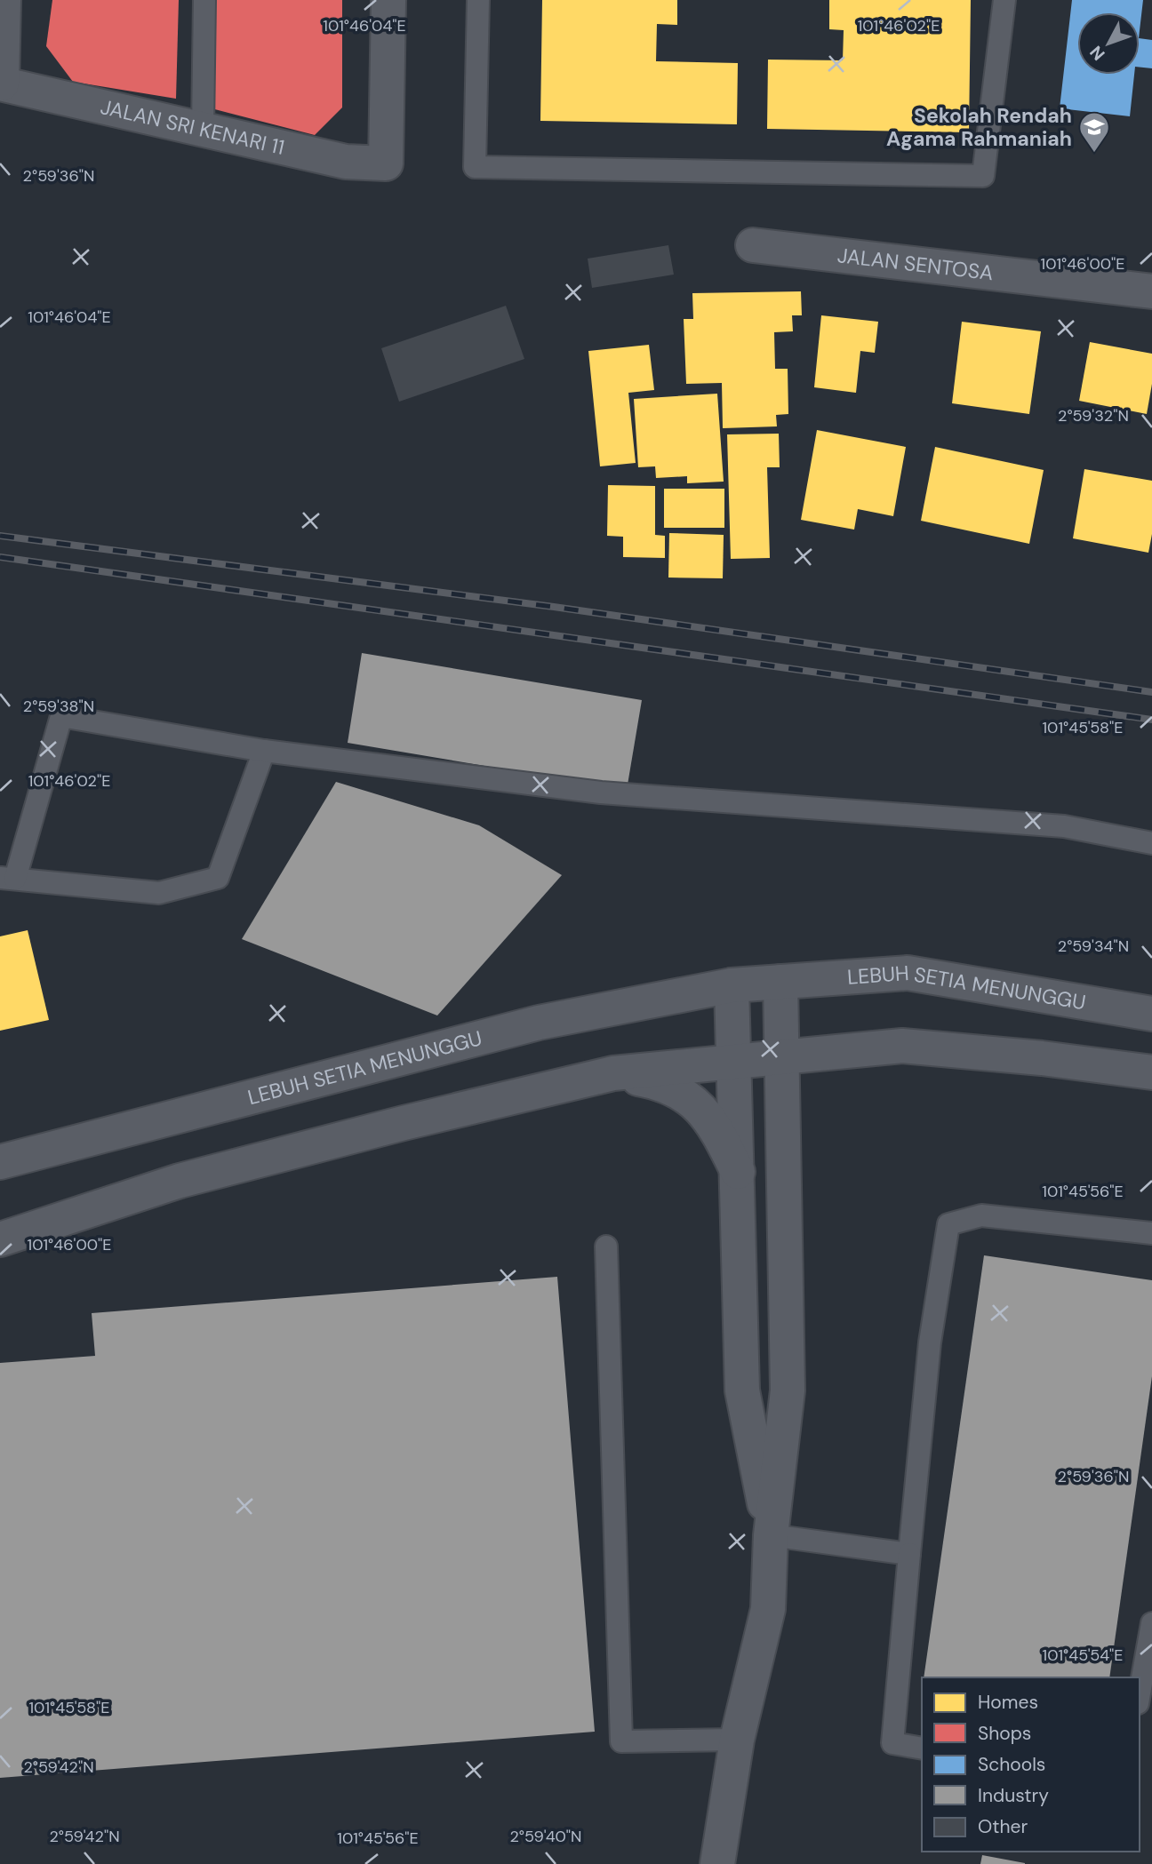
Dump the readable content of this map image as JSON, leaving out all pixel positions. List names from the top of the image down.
{
  "streets": {
    "street": ["JALAN SRI KENARI 11", "JALAN SENTOSA", "LEBUH SETIA MENUNGGU"]
  },
  "places": {
    "school or university": ["Sekolah Rendah Agama Rahmaniah"]
  },
  "legend": [
    "Homes",
    "Shops",
    "Schools",
    "Industry",
    "Other"
  ],
  "north": "bottom left",
  "coordinates": [
    "101°46'04\"E",
    "101°46'02\"E",
    "2°59'36\"N",
    "101°46'00\"E",
    "2°59'32\"N",
    "2°59'38\"N",
    "101°45'58\"E",
    "2°59'34\"N",
    "101°45'56\"E",
    "101°45'54\"E",
    "2°59'42\"N",
    "2°59'40\"N"
  ]
}
